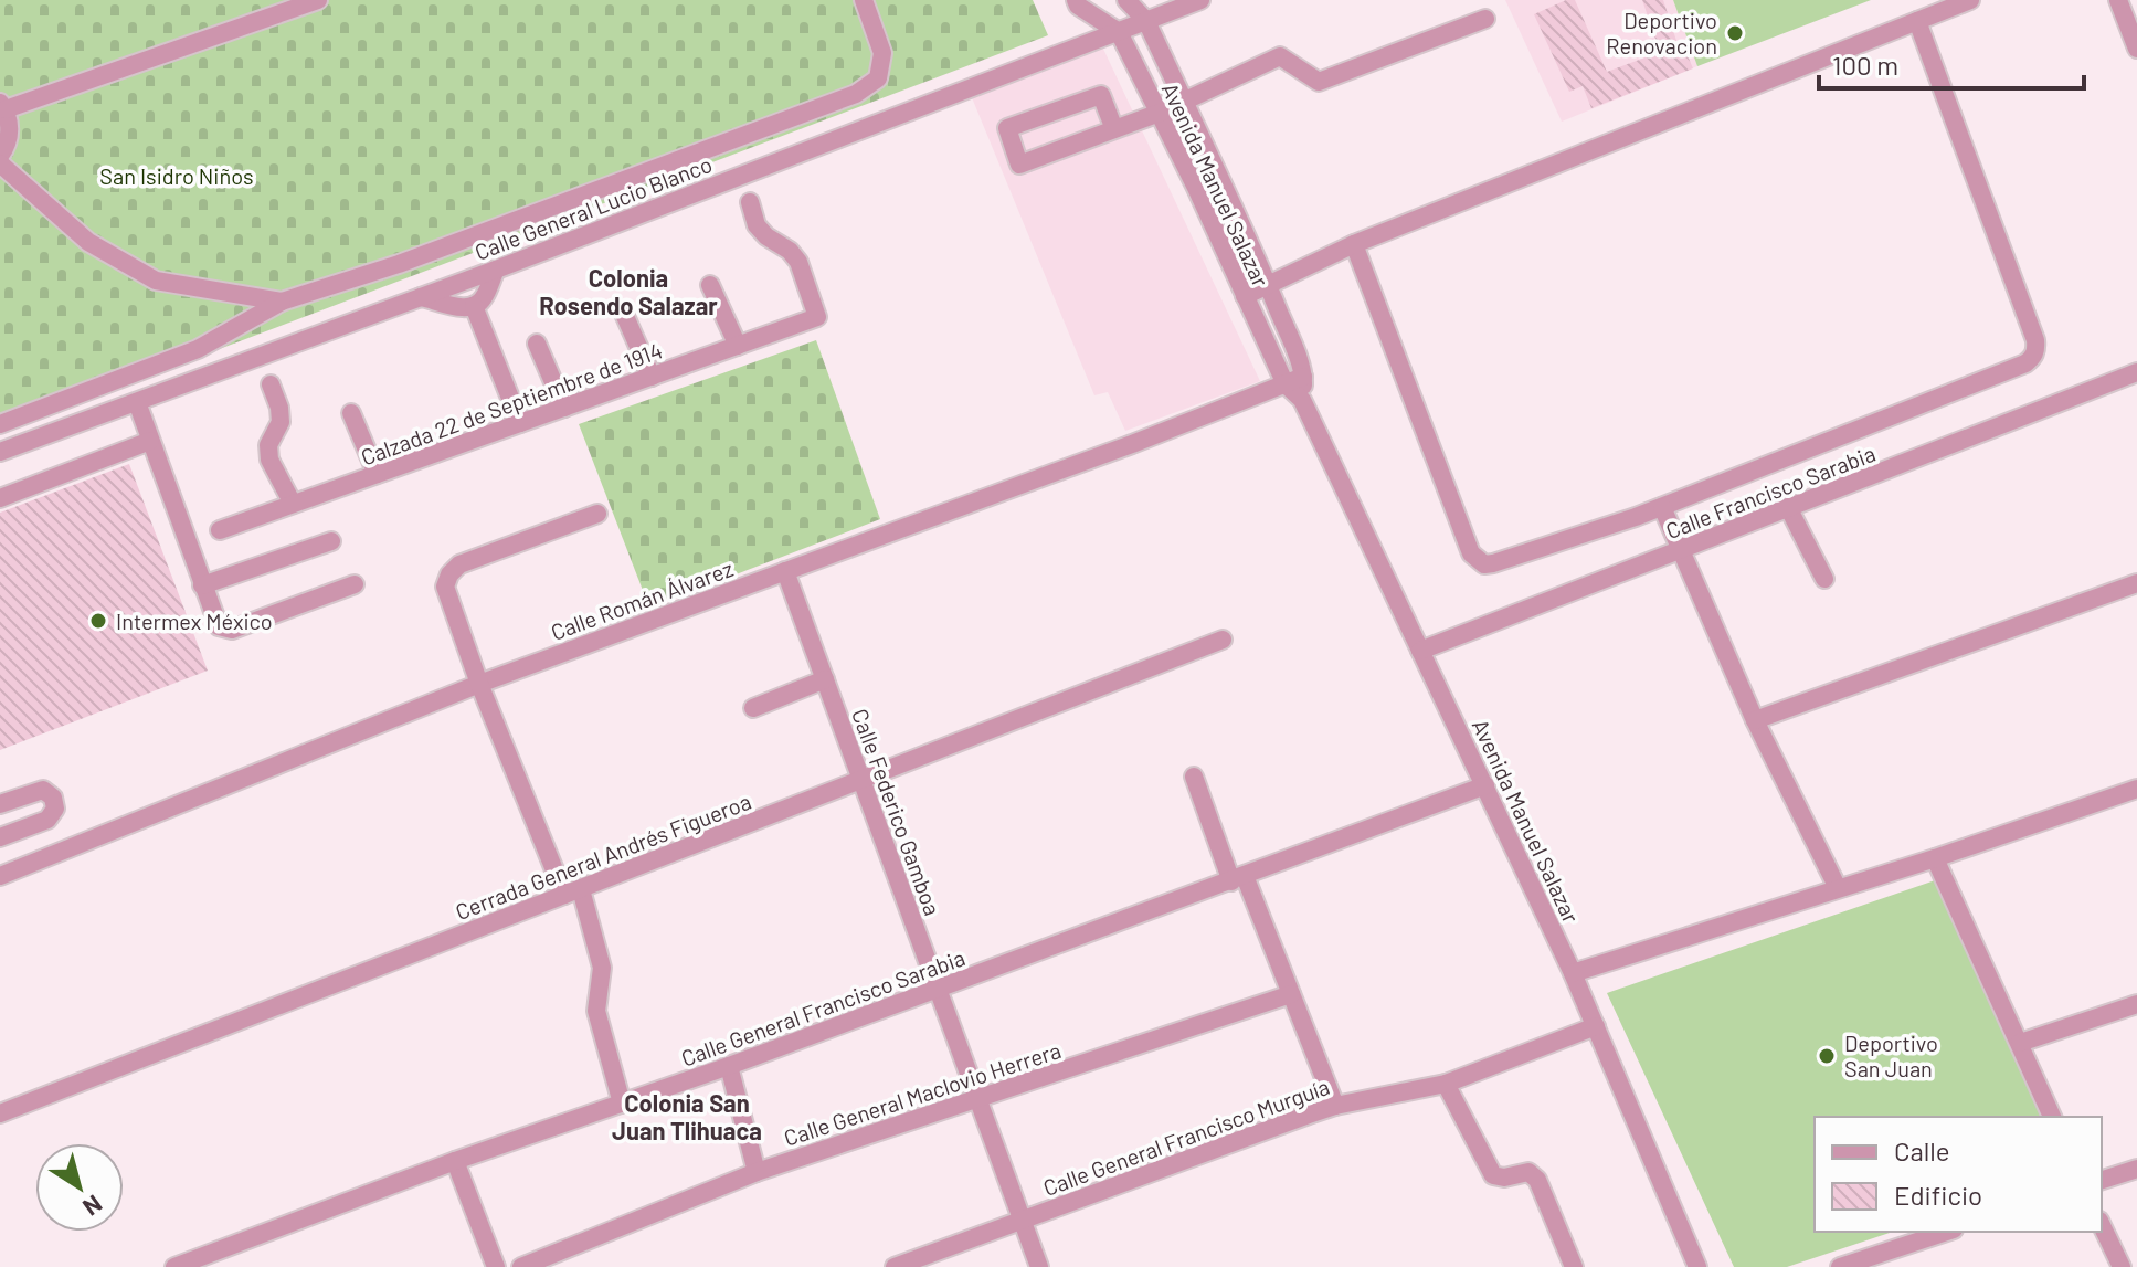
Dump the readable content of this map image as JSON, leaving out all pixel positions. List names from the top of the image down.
{
  "streets": {
    "street": [
      "Avenida Manuel Salazar",
      "Calle General Lucio Blanco",
      "Calzada 22 de Septiembre de 1914",
      "Calle Francisco Sarabia",
      "Calle Román Álvarez",
      "Calle Federico Gamboa",
      "Cerrada General Andrés Figueroa",
      "Calle General Francisco Sarabia",
      "Calle General Maclovio Herrera",
      "Calle General Francisco Murguía"
    ]
  },
  "crossings": [
    ["Avenida Manuel Salazar", "Calle General Lucio Blanco"],
    ["Avenida Manuel Salazar", "Calle Francisco Sarabia"],
    ["Avenida Manuel Salazar", "Calle Román Álvarez"],
    ["Avenida Manuel Salazar", "Calle General Francisco Sarabia"],
    ["Avenida Manuel Salazar", "Calle General Francisco Murguía"],
    ["Calle Román Álvarez", "Calle Federico Gamboa"],
    ["Calle Federico Gamboa", "Cerrada General Andrés Figueroa"],
    ["Calle Federico Gamboa", "Calle General Francisco Sarabia"],
    ["Calle Federico Gamboa", "Calle General Maclovio Herrera"],
    ["Calle Federico Gamboa", "Calle General Francisco Murguía"]
  ],
  "districts": ["Colonia Rosendo Salazar", "Colonia San Juan Tlihuaca"],
  "parks": ["San Isidro Niños"],
  "places": ["Deportivo Renovacion", "Intermex México", "Deportivo San Juan"],
  "legend": ["Calle", "Edificio"],
  "scale_bar": "100 m",
  "north": "bottom right"
}
